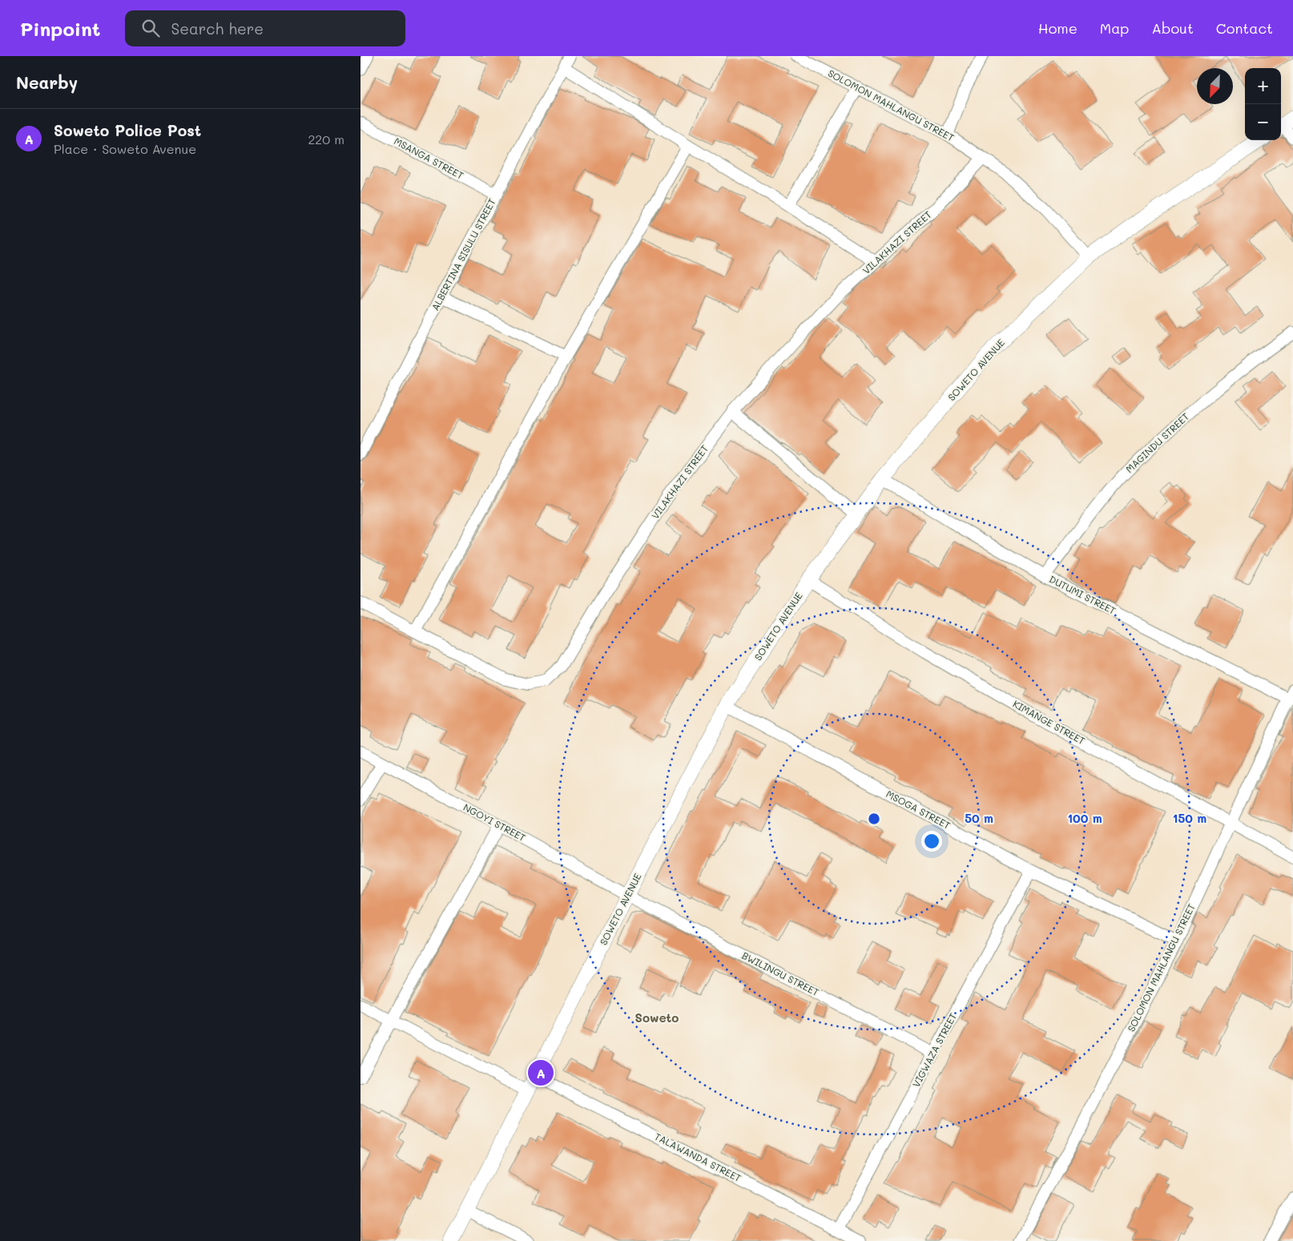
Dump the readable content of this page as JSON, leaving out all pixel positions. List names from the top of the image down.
{
  "streets": {
    "street": [
      "SOLOMON MAHLANGU STREET",
      "MSANGA STREET",
      "VILAKHAZI STREET",
      "ALBERTINA SISULU STREET",
      "SOWETO AVENUE",
      "MAGINDU STREET",
      "DUTUMI STREET",
      "KIMANGE STREET",
      "MSOGA STREET",
      "NGOYI STREET",
      "BWILINGU STREET",
      "VIGWAZA STREET",
      "TALAWANDA STREET"
    ]
  },
  "crossings": [
    ["SOLOMON MAHLANGU STREET", "VILAKHAZI STREET"],
    ["SOLOMON MAHLANGU STREET", "SOWETO AVENUE"],
    ["SOLOMON MAHLANGU STREET", "DUTUMI STREET"],
    ["SOLOMON MAHLANGU STREET", "KIMANGE STREET"],
    ["SOLOMON MAHLANGU STREET", "MSOGA STREET"],
    ["MSANGA STREET", "ALBERTINA SISULU STREET"],
    ["SOWETO AVENUE", "DUTUMI STREET"],
    ["SOWETO AVENUE", "KIMANGE STREET"],
    ["SOWETO AVENUE", "MSOGA STREET"],
    ["SOWETO AVENUE", "NGOYI STREET"],
    ["SOWETO AVENUE", "BWILINGU STREET"],
    ["SOWETO AVENUE", "TALAWANDA STREET"],
    ["MAGINDU STREET", "DUTUMI STREET"],
    ["MSOGA STREET", "VIGWAZA STREET"],
    ["NGOYI STREET", "BWILINGU STREET"],
    ["BWILINGU STREET", "VIGWAZA STREET"],
    ["VIGWAZA STREET", "TALAWANDA STREET"]
  ],
  "districts": ["Soweto"],
  "north": "bottom left",
  "page": {
    "header": "Pinpoint",
    "search": "Search here",
    "nav": [
      "Home",
      "Map",
      "About",
      "Contact"
    ],
    "heading": "Nearby",
    "map_buttons": ["+", "−"],
    "list": [
      {
        "mark": "A",
        "name": "Soweto Police Post",
        "note": "Place · Soweto Avenue",
        "value": "220 m"
      }
    ],
    "pins": "A"
  },
  "rings": ["50 m", "100 m", "150 m"]
}
